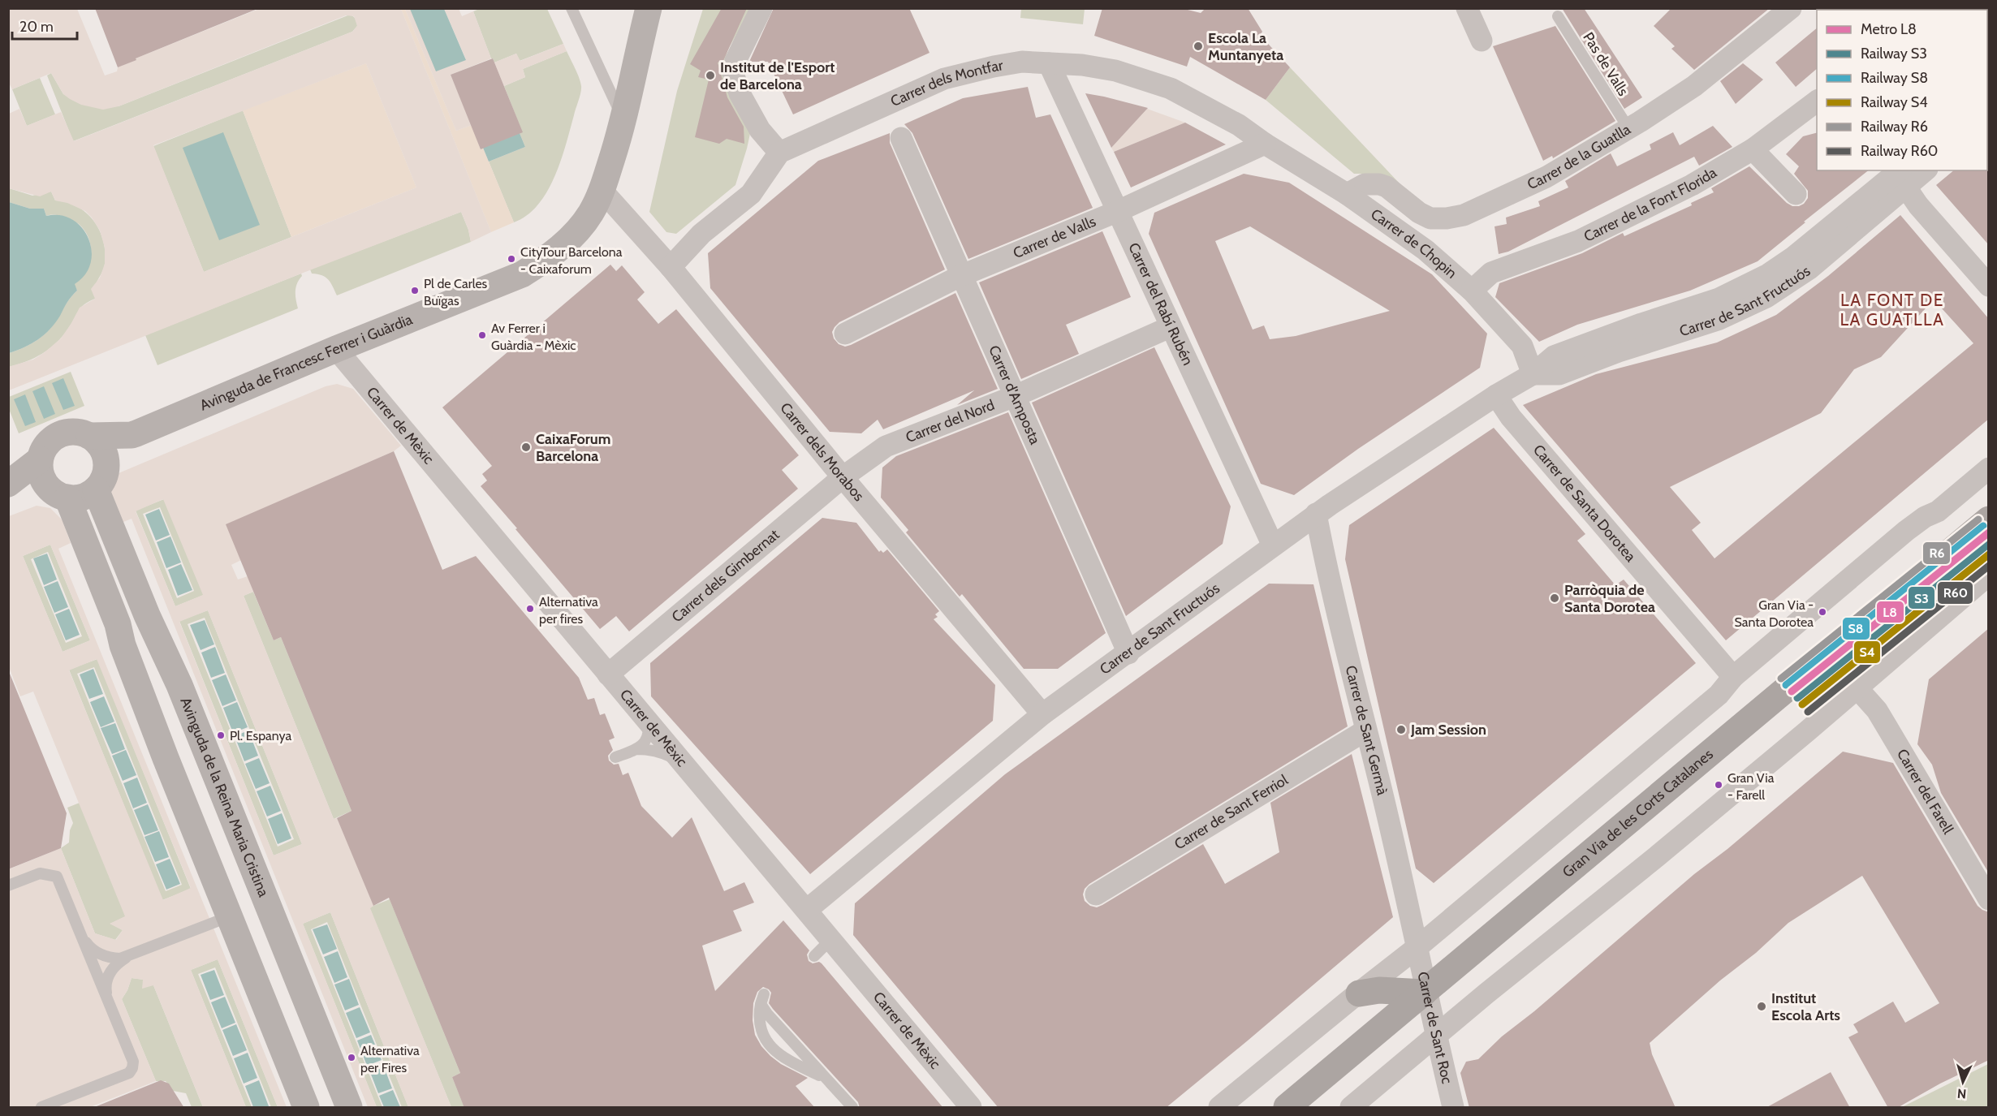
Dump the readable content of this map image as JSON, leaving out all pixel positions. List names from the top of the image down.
{
  "streets": {
    "main road": ["Gran Via de les Corts Catalanes"],
    "street": [
      "Carrer dels Montfar",
      "Carrer de la Guatlla",
      "Carrer de la Font Florida",
      "Carrer de Valls",
      "Carrer de Chopin",
      "Carrer de Sant Fructuós",
      "Carrer del Rabí Rubén",
      "Avinguda de Francesc Ferrer i Guàrdia",
      "Carrer d'Amposta",
      "Carrer del Nord",
      "Carrer de Mèxic",
      "Carrer dels Morabos",
      "Carrer de Santa Dorotea",
      "Carrer dels Gimbernat",
      "Carrer de Sant Germà",
      "Carrer del Farell",
      "Avinguda de la Reina Maria Cristina",
      "Carrer de Sant Ferriol",
      "Carrer de Sant Roc"
    ],
    "lane": ["Pas de Valls"]
  },
  "crossings": [
    ["Pas de Valls", "Carrer de la Guatlla"],
    ["Carrer dels Montfar", "Carrer de Valls"],
    ["Carrer dels Montfar", "Carrer de Chopin"],
    ["Carrer dels Montfar", "Carrer del Rabí Rubén"],
    ["Carrer de la Guatlla", "Carrer de Chopin"],
    ["Carrer de la Font Florida", "Carrer de Chopin"],
    ["Carrer de Valls", "Carrer de Chopin"],
    ["Carrer de Valls", "Carrer del Rabí Rubén"],
    ["Carrer de Valls", "Carrer d'Amposta"],
    ["Carrer de Chopin", "Carrer de Sant Fructuós"],
    ["Carrer de Sant Fructuós", "Carrer del Rabí Rubén"],
    ["Carrer de Sant Fructuós", "Carrer d'Amposta"],
    ["Carrer de Sant Fructuós", "Carrer de Mèxic"],
    ["Carrer de Sant Fructuós", "Carrer dels Morabos"],
    ["Carrer de Sant Fructuós", "Carrer de Santa Dorotea"],
    ["Carrer de Sant Fructuós", "Carrer de Sant Germà"],
    ["Carrer del Rabí Rubén", "Carrer del Nord"],
    ["Avinguda de Francesc Ferrer i Guàrdia", "Carrer de Mèxic"],
    ["Avinguda de Francesc Ferrer i Guàrdia", "Carrer dels Morabos"],
    ["Avinguda de Francesc Ferrer i Guàrdia", "Avinguda de la Reina Maria Cristina"],
    ["Carrer d'Amposta", "Carrer del Nord"],
    ["Carrer del Nord", "Carrer dels Morabos"],
    ["Carrer del Nord", "Carrer dels Gimbernat"],
    ["Carrer de Mèxic", "Carrer dels Gimbernat"],
    ["Carrer dels Morabos", "Carrer dels Gimbernat"],
    ["Carrer de Sant Germà", "Carrer de Sant Ferriol"],
    ["Carrer de Sant Germà", "Carrer de Sant Roc"],
    ["Gran Via de les Corts Catalanes", "Carrer de Sant Roc"]
  ],
  "districts": ["LA FONT DE LA GUATLLA"],
  "places": [
    "Escola La Muntanyeta",
    "Institut de l'Esport de Barcelona",
    "CityTour Barcelona - Caixaforum",
    "Pl de Carles Buïgas",
    "Av Ferrer i Guàrdia - Mèxic",
    "CaixaForum Barcelona",
    "Parròquia de Santa Dorotea",
    "Alternativa per fires",
    "Gran Via - Santa Dorotea",
    "Jam Session",
    "Pl. Espanya",
    "Gran Via - Farell",
    "Institut Escola Arts",
    "Alternativa per Fires"
  ],
  "lines": [
    "rail line R6",
    "rail line S8",
    "metro line L8",
    "rail line S3",
    "rail line S4",
    "rail line R60"
  ],
  "legend": [
    "Metro L8",
    "Railway S3",
    "Railway S8",
    "Railway S4",
    "Railway R6",
    "Railway R60"
  ],
  "scale_bar": "20 m",
  "north": "bottom"
}
